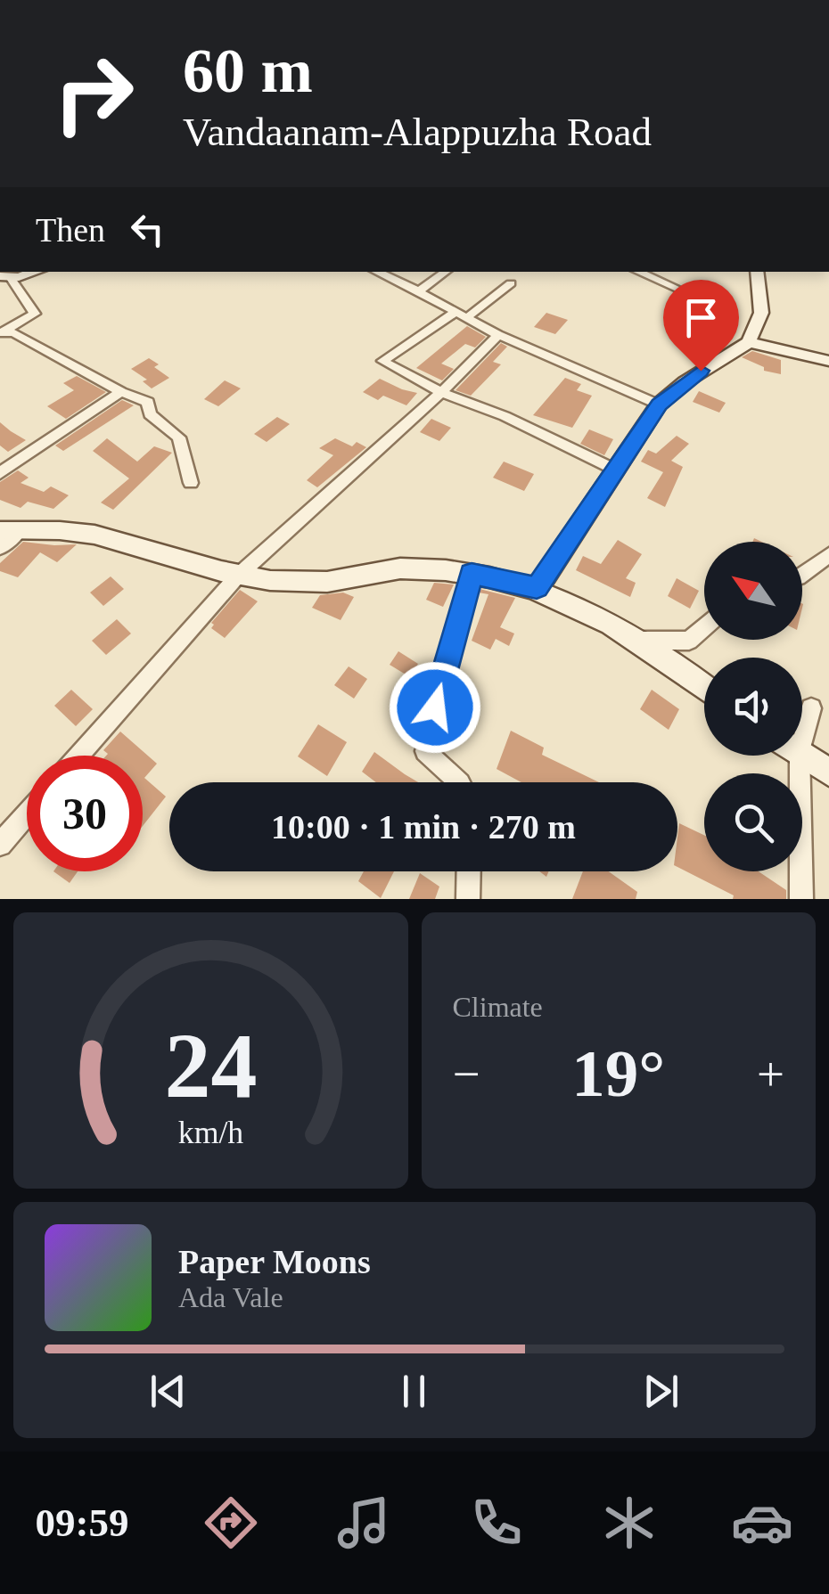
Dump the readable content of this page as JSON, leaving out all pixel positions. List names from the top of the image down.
{
  "north": "top left",
  "page": {
    "turn": ["60 m", "Vandaanam-Alappuzha Road"],
    "then": "Then",
    "limit": "30",
    "trip": "10:00 · 1 min · 270 m",
    "tile": "Climate",
    "heat": ["−", "19°", "+"],
    "song": ["Paper Moons", "Ada Vale"],
    "tabs": "09:59",
    "gauge": ["24", "km/h"]
  }
}
